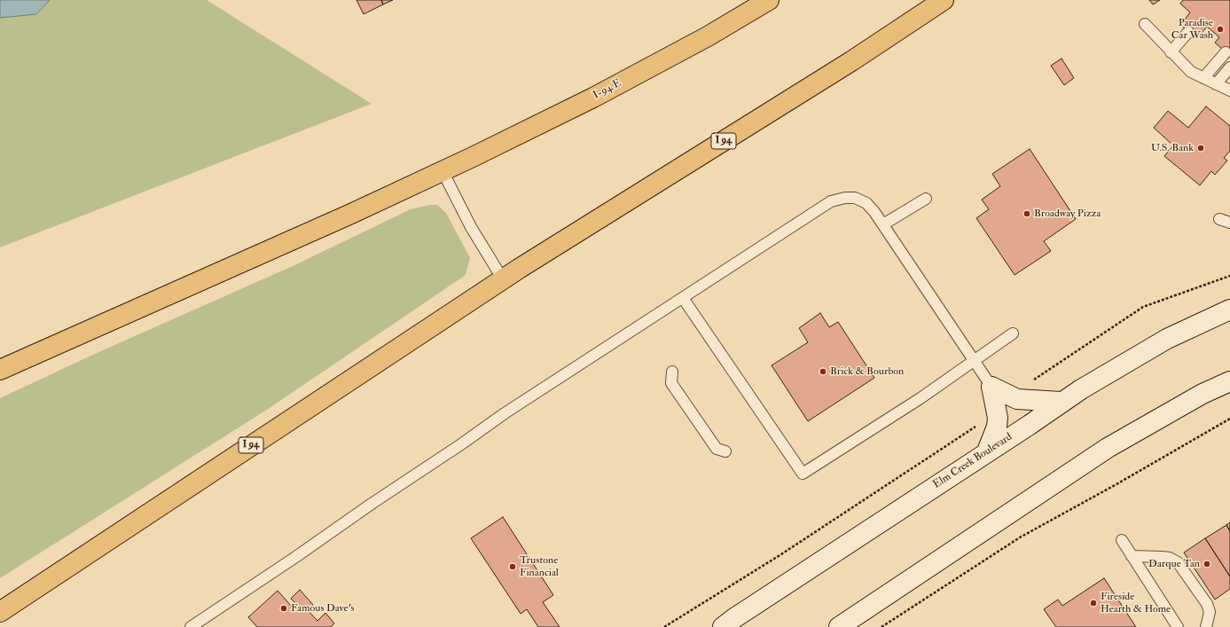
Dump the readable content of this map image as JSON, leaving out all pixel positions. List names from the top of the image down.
{
  "streets": {
    "highway": ["I-94 E", "I 94"],
    "main road": ["Elm Creek Boulevard"]
  },
  "places": [
    "Paradise Car Wash",
    "U.S. Bank",
    "Broadway Pizza",
    "Brick & Bourbon",
    "Darque Tan",
    "Trustone Financial",
    "Fireside Hearth & Home",
    "Famous Dave's"
  ]
}
